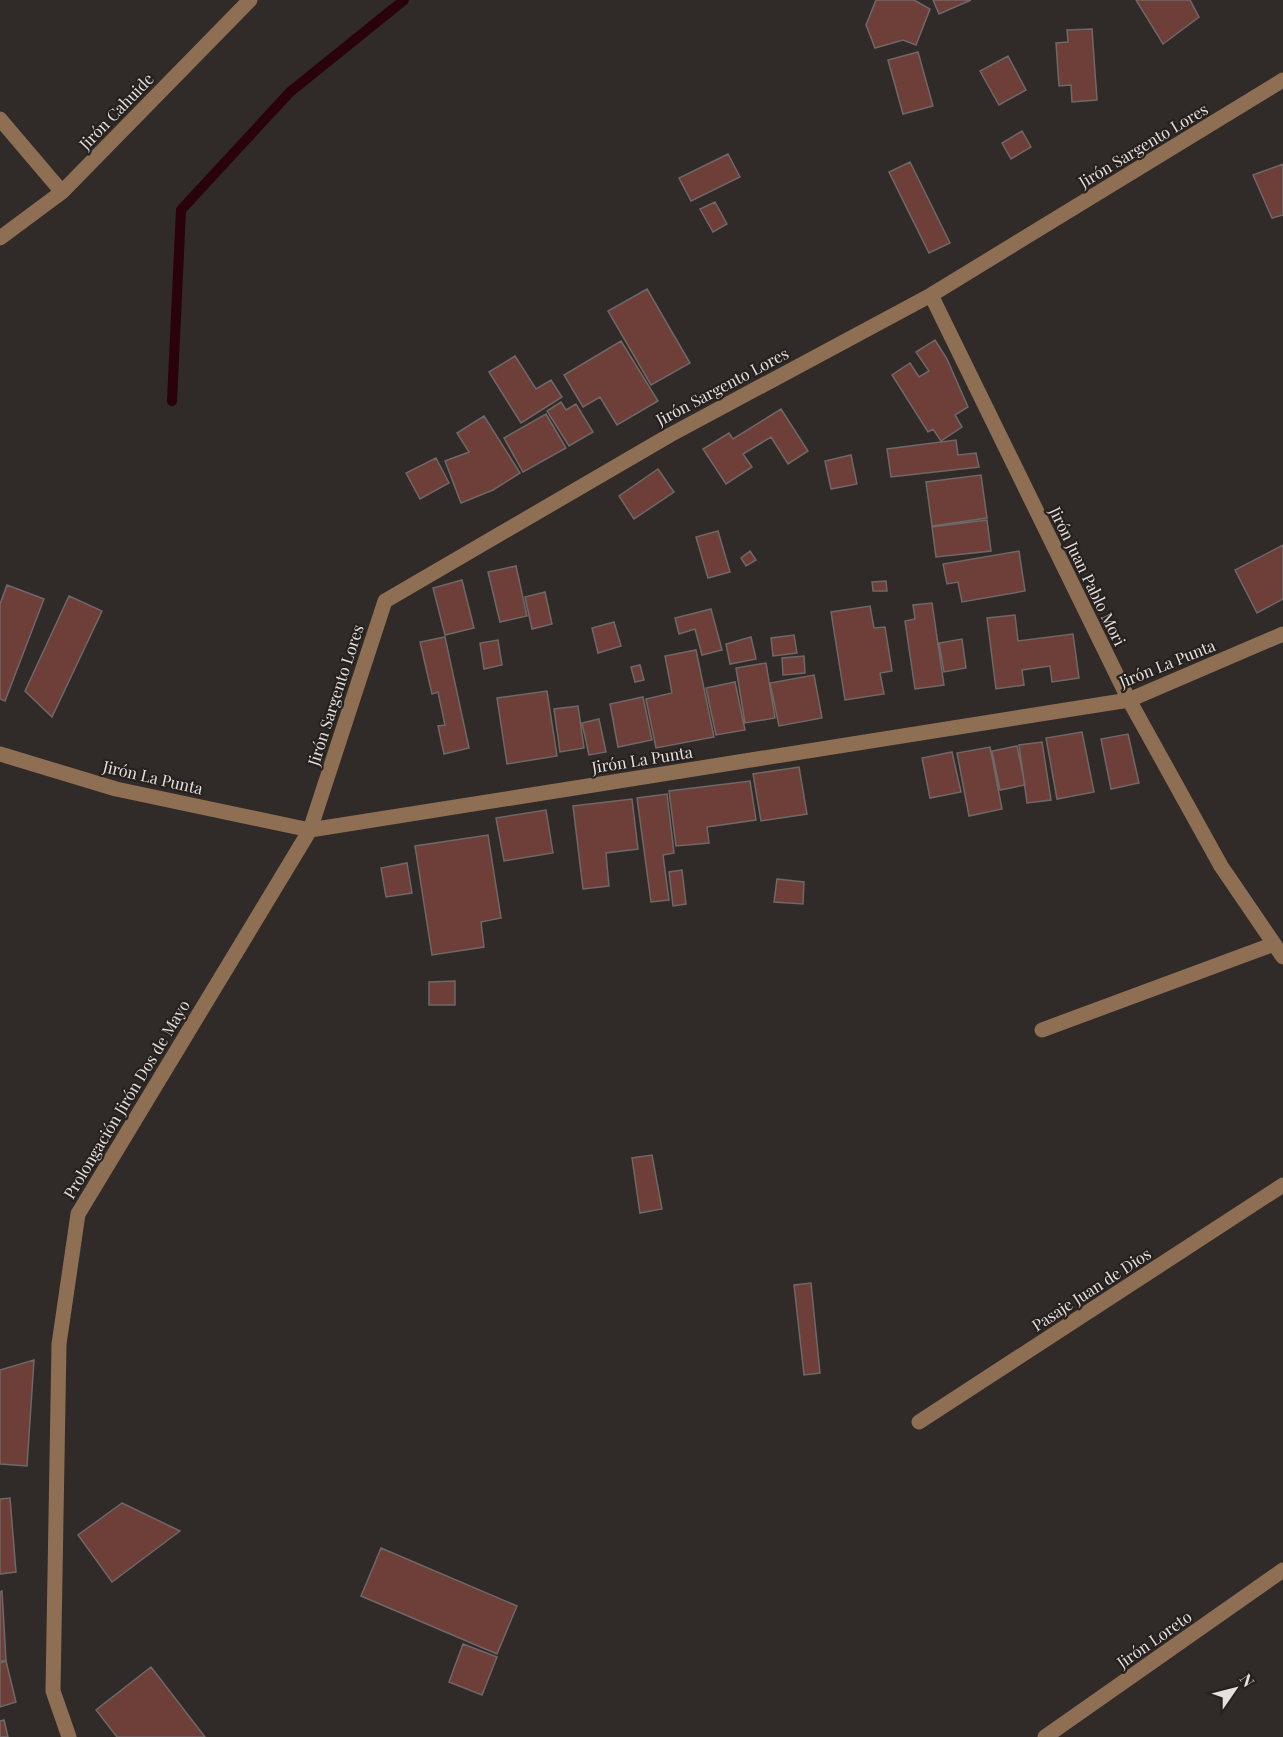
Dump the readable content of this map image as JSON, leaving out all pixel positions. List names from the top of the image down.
{
  "streets": {
    "street": [
      "Jirón Cahuide",
      "Jirón Sargento Lores",
      "Jirón Juan Pablo Mori",
      "Jirón La Punta",
      "Prolongación Jirón Dos de Mayo",
      "Pasaje Juan de Dios",
      "Jirón Loreto"
    ]
  },
  "crossings": [
    ["Jirón Sargento Lores", "Jirón Juan Pablo Mori"],
    ["Jirón Sargento Lores", "Jirón La Punta"],
    ["Jirón Sargento Lores", "Prolongación Jirón Dos de Mayo"],
    ["Jirón Juan Pablo Mori", "Jirón La Punta"],
    ["Jirón La Punta", "Prolongación Jirón Dos de Mayo"]
  ],
  "north": "top right"
}
